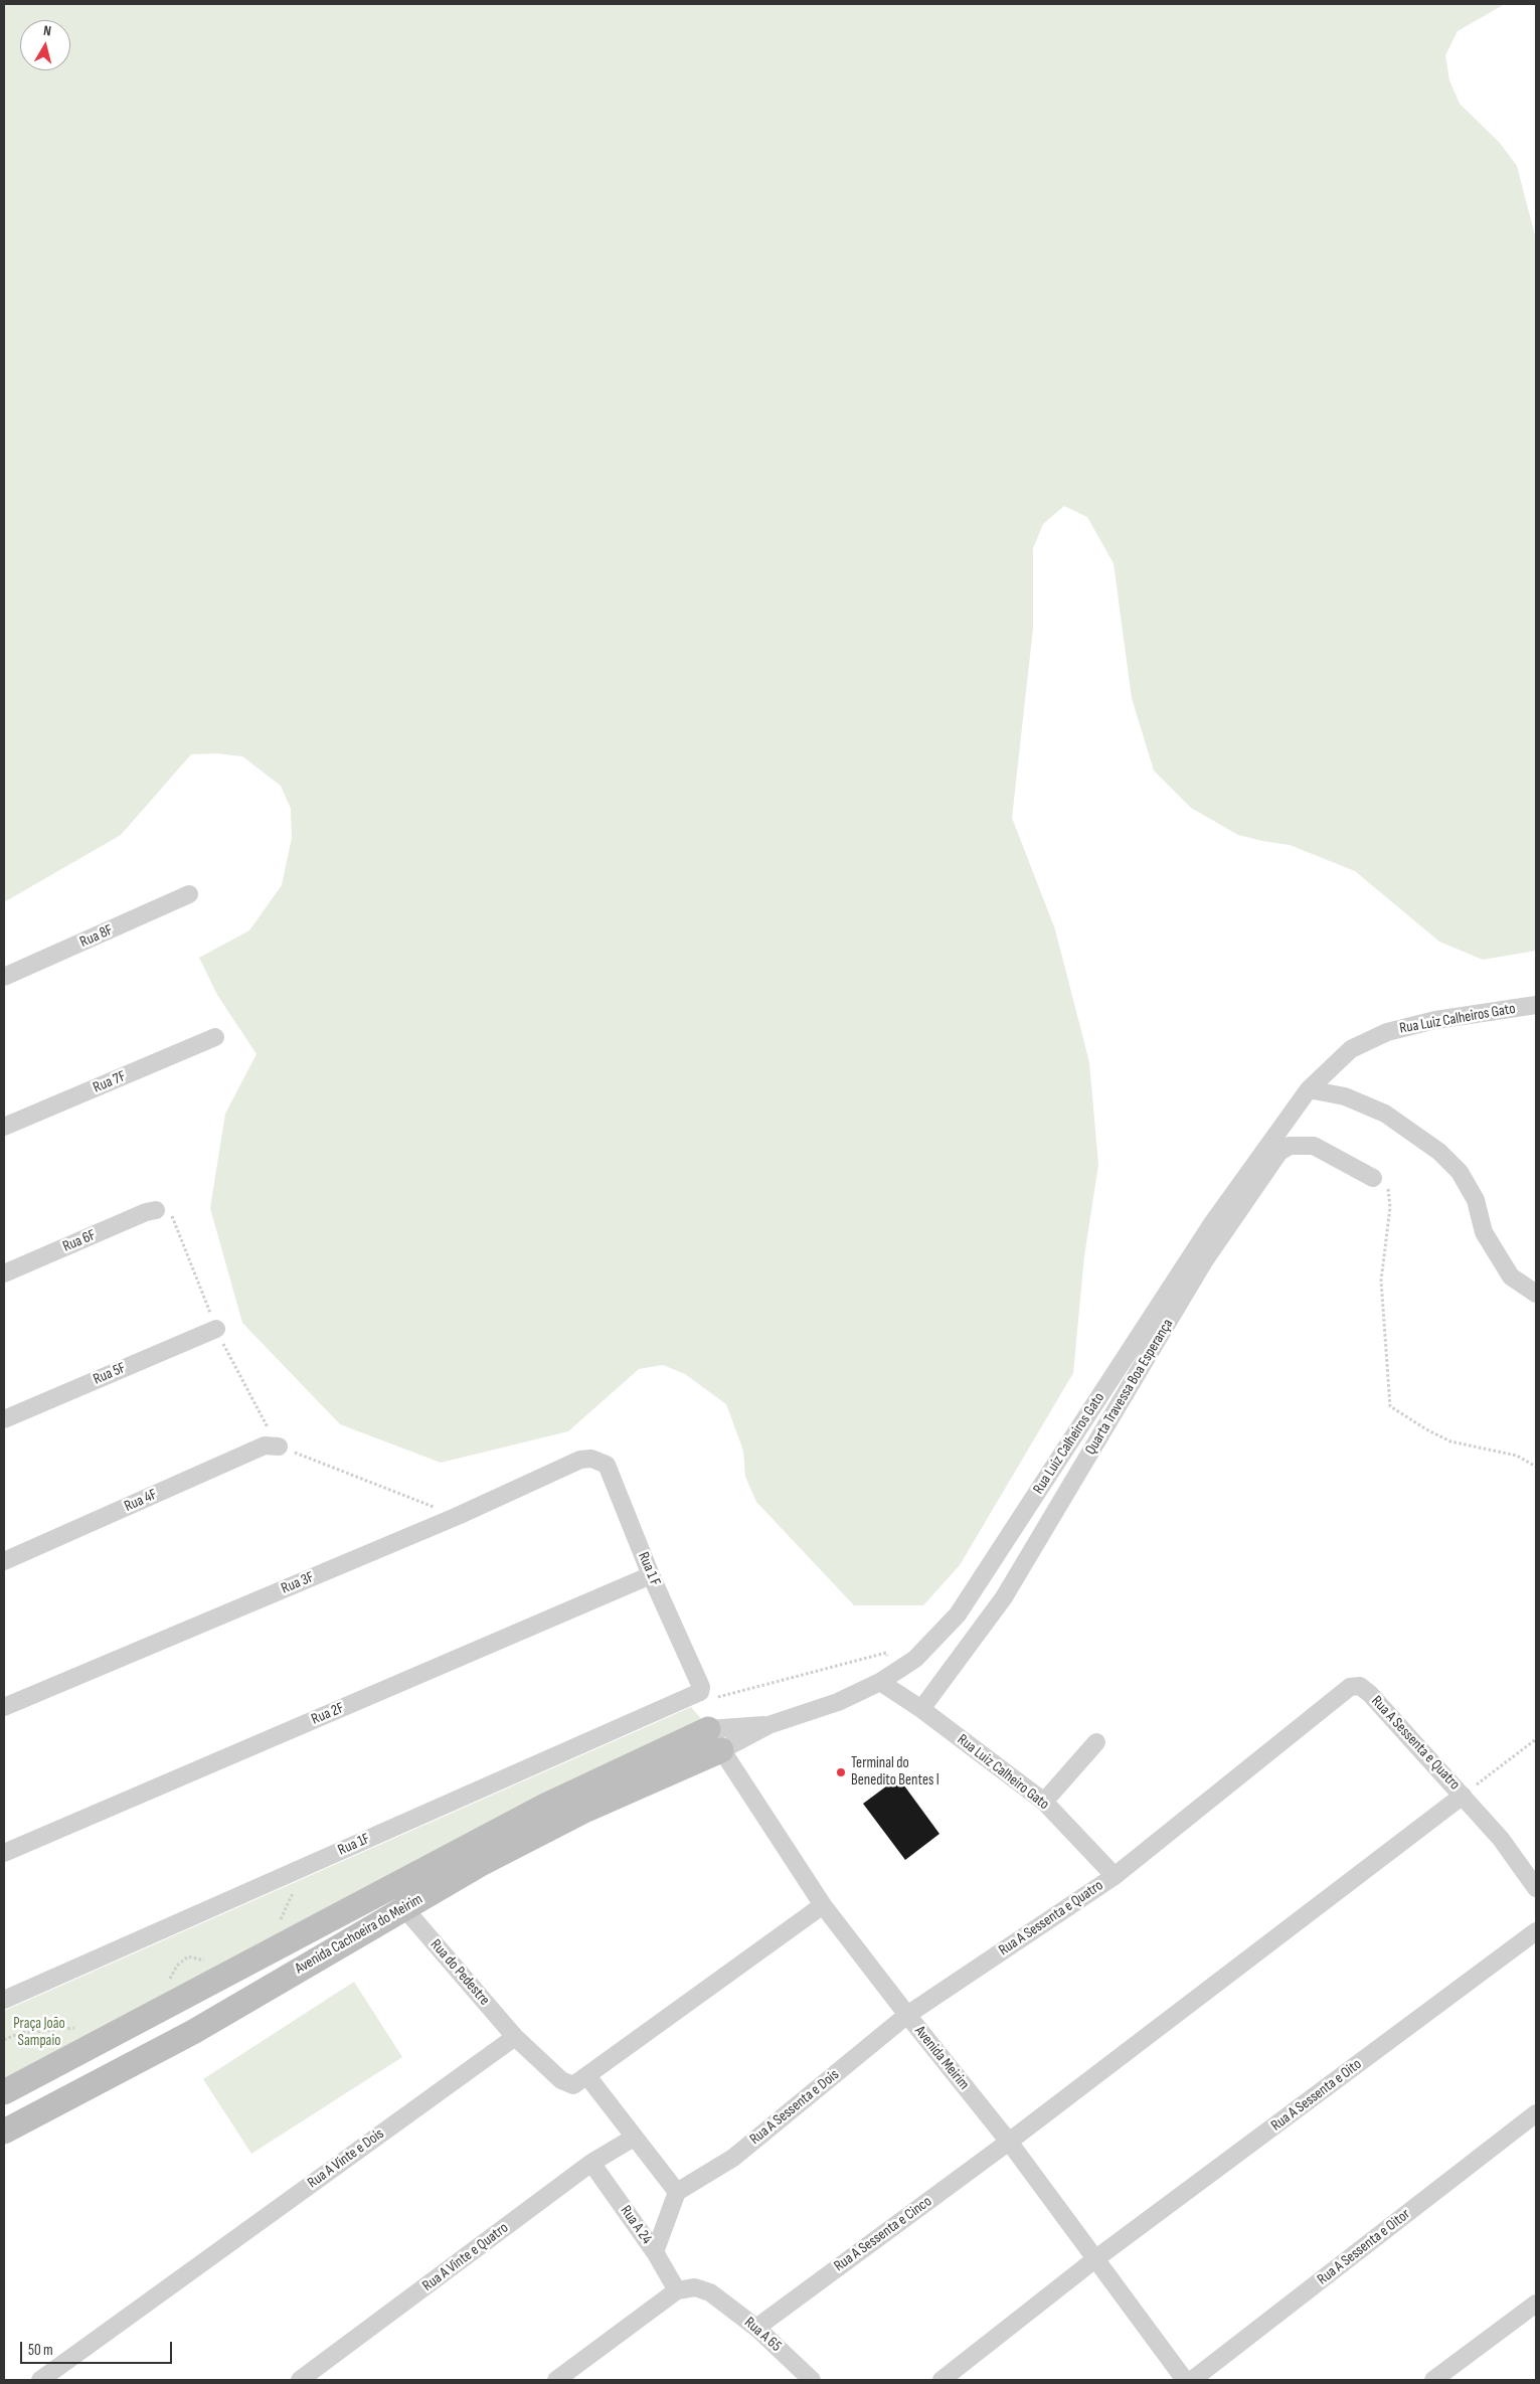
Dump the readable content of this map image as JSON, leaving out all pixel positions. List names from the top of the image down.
{
  "streets": {
    "street": [
      "Rua 8F",
      "Rua Luiz Calheiros Gato",
      "Rua 7F",
      "Rua 6F",
      "Rua 5F",
      "Quarta Travessa Boa Esperança",
      "Rua 4F",
      "Rua 1 F",
      "Rua 3F",
      "Rua 2F",
      "Rua A Sessenta e Quatro",
      "Rua Luiz Calheiro Gato",
      "Rua 1F",
      "Avenida Cachoeira do Meirim",
      "Rua do Pedestre",
      "Avenida Meirim",
      "Rua A Sessenta e Oito",
      "Rua A Sessenta e Dois",
      "Rua A Vinte e Dois",
      "Rua A 24",
      "Rua A Sessenta e Cinco",
      "Rua A Sessenta e Oitor",
      "Rua A Vinte e Quatro",
      "Rua A 65"
    ]
  },
  "crossings": [
    ["Rua Luiz Calheiros Gato", "Rua Luiz Calheiro Gato"],
    ["Rua Luiz Calheiros Gato", "Avenida Cachoeira do Meirim"],
    ["Rua Luiz Calheiros Gato", "Avenida Meirim"],
    ["Quarta Travessa Boa Esperança", "Rua Luiz Calheiro Gato"],
    ["Rua 1 F", "Rua 3F"],
    ["Rua 1 F", "Rua 2F"],
    ["Rua 1 F", "Rua 1F"],
    ["Rua A Sessenta e Quatro", "Rua Luiz Calheiro Gato"],
    ["Rua A Sessenta e Quatro", "Avenida Meirim"],
    ["Rua A Sessenta e Quatro", "Rua A Sessenta e Dois"],
    ["Rua A Sessenta e Quatro", "Rua A Sessenta e Cinco"],
    ["Avenida Cachoeira do Meirim", "Rua do Pedestre"],
    ["Avenida Cachoeira do Meirim", "Avenida Meirim"],
    ["Rua do Pedestre", "Rua A Vinte e Dois"],
    ["Avenida Meirim", "Rua A Sessenta e Oito"],
    ["Avenida Meirim", "Rua A Sessenta e Dois"],
    ["Avenida Meirim", "Rua A Sessenta e Cinco"],
    ["Rua A 24", "Rua A Vinte e Quatro"],
    ["Rua A 24", "Rua A 65"],
    ["Rua A Sessenta e Cinco", "Rua A 65"]
  ],
  "parks": ["Praça João Sampaio"],
  "places": ["Terminal do Benedito Bentes I"],
  "scale_bar": "50 m",
  "north": "top"
}
